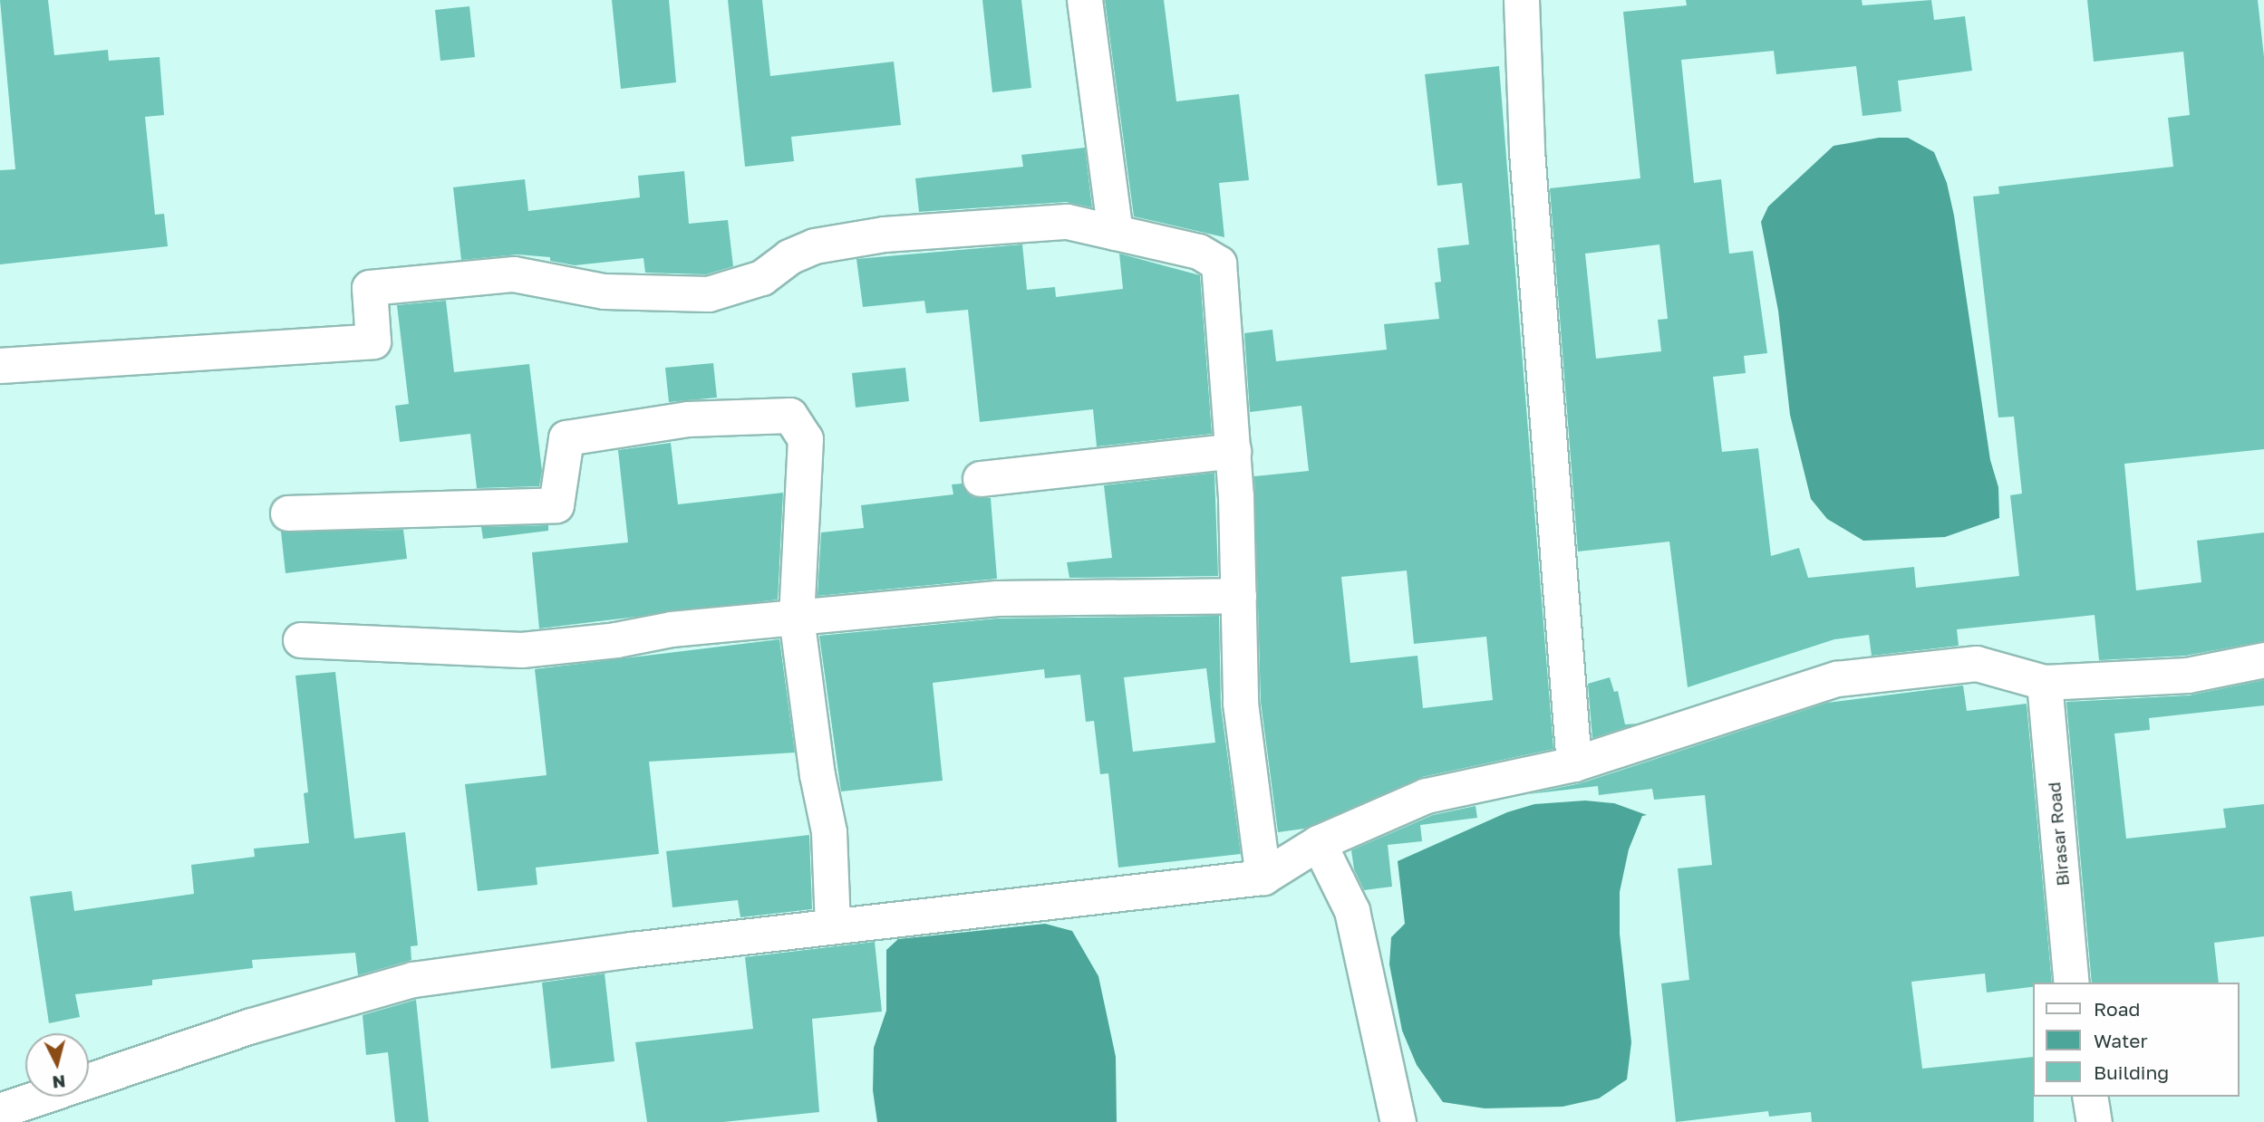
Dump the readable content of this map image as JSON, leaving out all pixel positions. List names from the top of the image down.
{
  "streets": {
    "street": ["Birasar Road"]
  },
  "legend": ["Road", "Water", "Building"],
  "north": "bottom"
}
